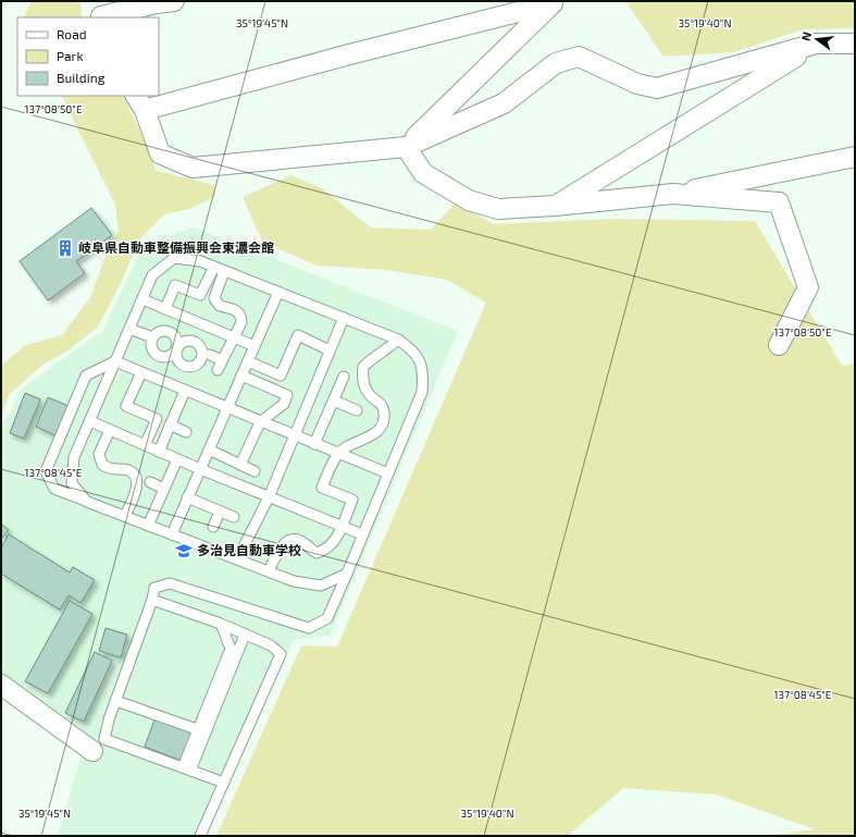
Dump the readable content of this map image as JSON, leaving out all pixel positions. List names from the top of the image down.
{
  "places": {
    "building": ["岐阜県自動車整備振興会東濃会館"],
    "school or university": ["多治見自動車学校"]
  },
  "legend": ["Road", "Park", "Building"],
  "north": "left",
  "coordinates": [
    "35°19'45\"N",
    "35°19'40\"N",
    "137°08'50\"E",
    "137°08'45\"E"
  ]
}
